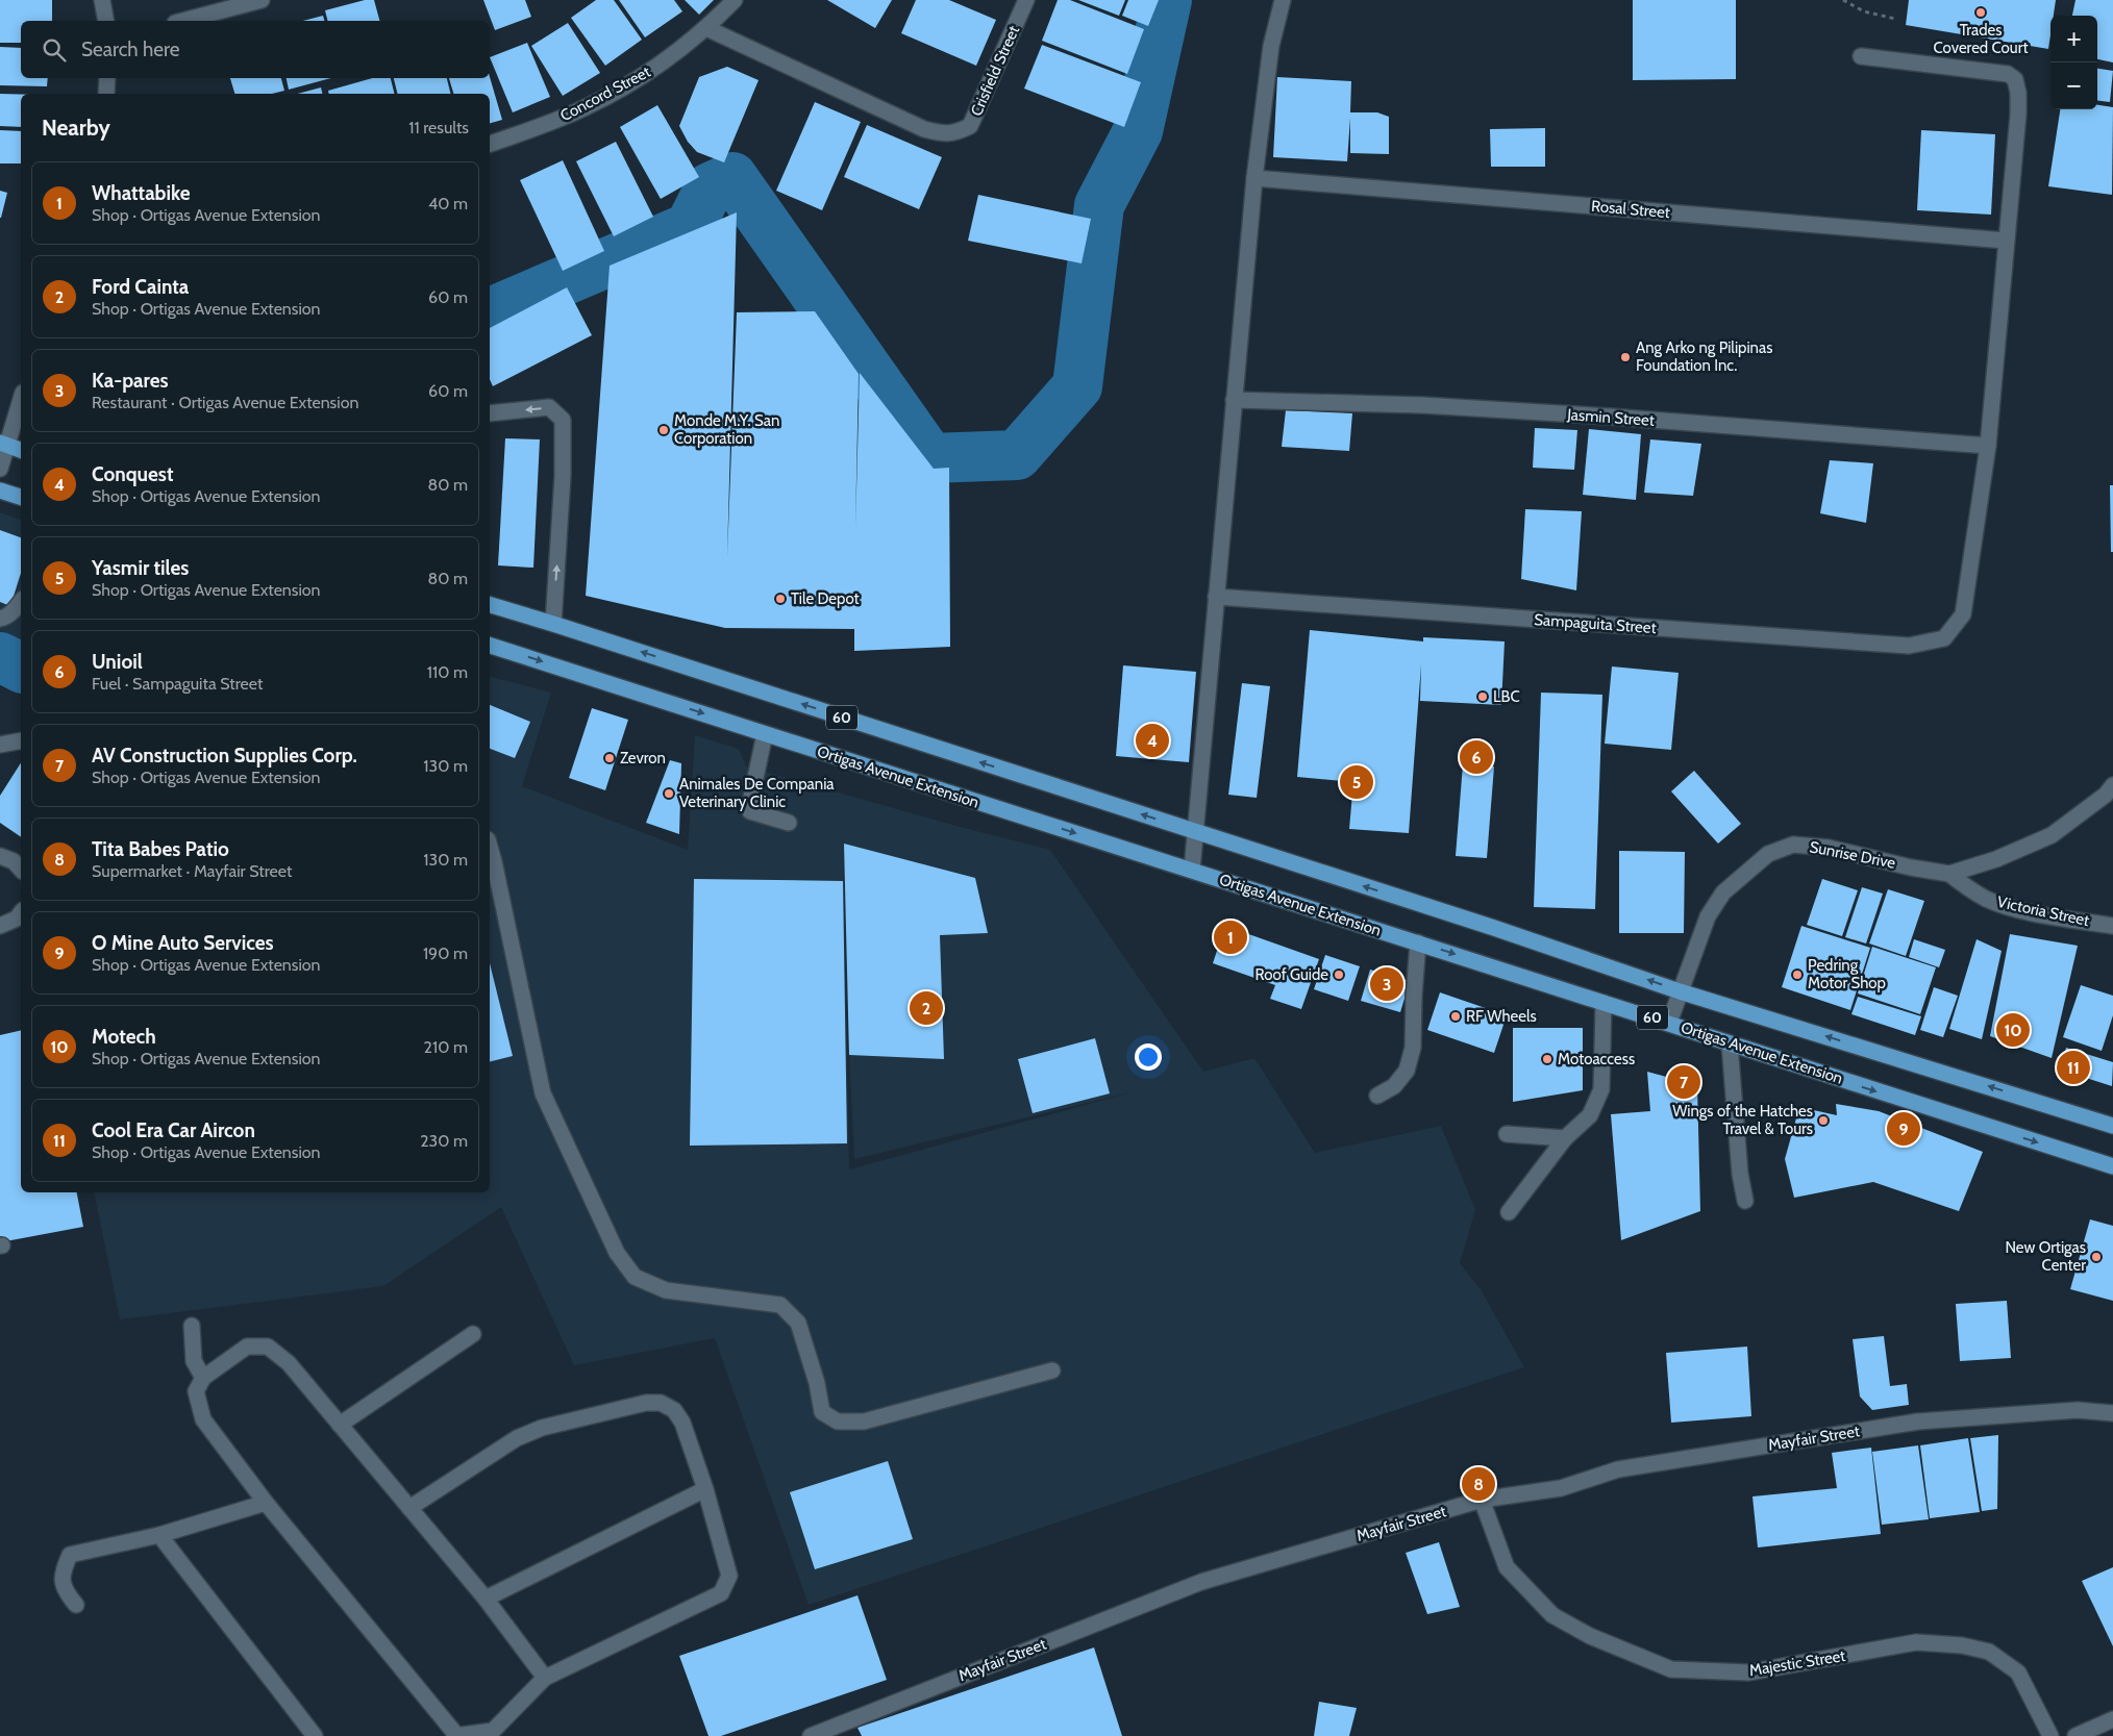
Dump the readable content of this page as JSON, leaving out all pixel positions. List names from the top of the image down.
{
  "streets": {
    "main road": ["60", "Ortigas Avenue Extension"],
    "street": [
      "Crisfield Street",
      "Concord Street",
      "Rosal Street",
      "Jasmin Street",
      "Sampaguita Street",
      "Sunrise Drive",
      "Victoria Street",
      "Mayfair Street",
      "Majestic Street"
    ]
  },
  "crossings": [
    ["Crisfield Street", "Concord Street"],
    ["Jasmin Street", "Sampaguita Street"],
    ["60", "Sunrise Drive"],
    ["Ortigas Avenue Extension", "Sunrise Drive"],
    ["Sunrise Drive", "Victoria Street"],
    ["Mayfair Street", "Majestic Street"]
  ],
  "places": [
    "Trades Covered Court",
    "Ang Arko ng Pilipinas Foundation Inc.",
    "Monde M.Y. San Corporation",
    "Tile Depot",
    "LBC",
    "Zevron",
    "Animales De Compania Veterinary Clinic",
    "Roof Guide",
    "Pedring Motor Shop",
    "RF Wheels",
    "Motoaccess",
    "Wings of the Hatches Travel & Tours",
    "New Ortigas Center"
  ],
  "page": {
    "map_buttons": ["+", "−"],
    "search": "Search here",
    "heading": ["Nearby", "11 results"],
    "list": [
      {
        "mark": "1",
        "name": "Whattabike",
        "note": "Shop · Ortigas Avenue Extension",
        "value": "40 m"
      },
      {
        "mark": "2",
        "name": "Ford Cainta",
        "note": "Shop · Ortigas Avenue Extension",
        "value": "60 m"
      },
      {
        "mark": "3",
        "name": "Ka-pares",
        "note": "Restaurant · Ortigas Avenue Extension",
        "value": "60 m"
      },
      {
        "mark": "4",
        "name": "Conquest",
        "note": "Shop · Ortigas Avenue Extension",
        "value": "80 m"
      },
      {
        "mark": "5",
        "name": "Yasmir tiles",
        "note": "Shop · Ortigas Avenue Extension",
        "value": "80 m"
      },
      {
        "mark": "6",
        "name": "Unioil",
        "note": "Fuel · Sampaguita Street",
        "value": "110 m"
      },
      {
        "mark": "7",
        "name": "AV Construction Supplies Corp.",
        "note": "Shop · Ortigas Avenue Extension",
        "value": "130 m"
      },
      {
        "mark": "8",
        "name": "Tita Babes Patio",
        "note": "Supermarket · Mayfair Street",
        "value": "130 m"
      },
      {
        "mark": "9",
        "name": "O Mine Auto Services",
        "note": "Shop · Ortigas Avenue Extension",
        "value": "190 m"
      },
      {
        "mark": "10",
        "name": "Motech",
        "note": "Shop · Ortigas Avenue Extension",
        "value": "210 m"
      },
      {
        "mark": "11",
        "name": "Cool Era Car Aircon",
        "note": "Shop · Ortigas Avenue Extension",
        "value": "230 m"
      }
    ],
    "pins": [
      "4",
      "6",
      "5",
      "1",
      "3",
      "2",
      "10",
      "11",
      "7",
      "9",
      "8"
    ]
  }
}
